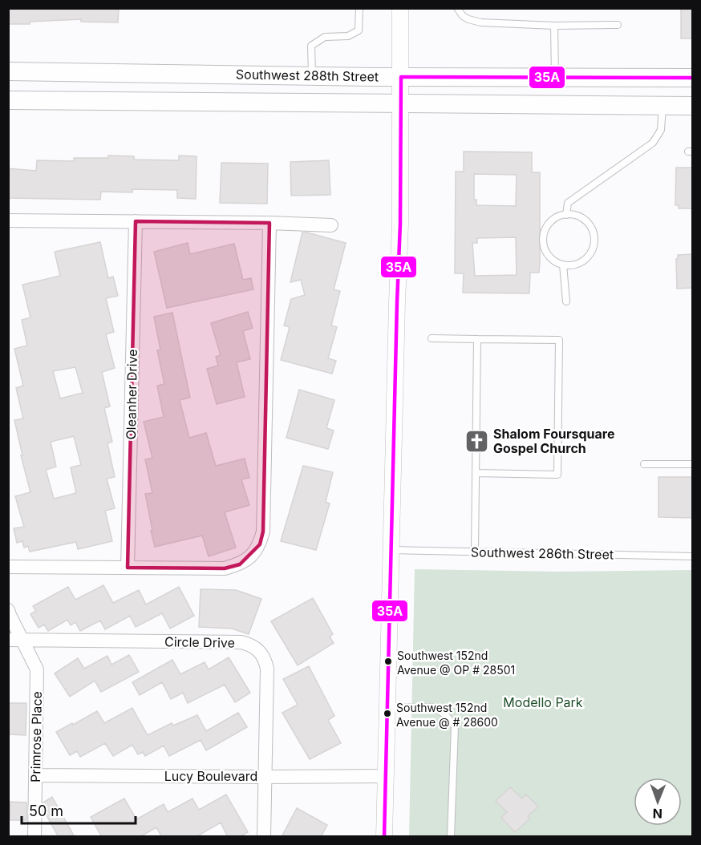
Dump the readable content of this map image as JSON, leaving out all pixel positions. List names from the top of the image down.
{
  "streets": {
    "main road": ["Southwest 288th Street"],
    "street": [
      "Oleanher Drive",
      "Circle Drive",
      "Primrose Place",
      "Lucy Boulevard"
    ],
    "lane": ["Southwest 286th Street"]
  },
  "crossings": [
    ["Circle Drive", "Primrose Place"],
    ["Circle Drive", "Lucy Boulevard"],
    ["Primrose Place", "Lucy Boulevard"]
  ],
  "parks": ["Modello Park"],
  "places": {
    "church": ["Shalom Foursquare Gospel Church"],
    "other": ["Southwest 152nd Avenue @ OP # 28501", "Southwest 152nd Avenue @ # 28600"]
  },
  "lines": ["transit line 35A"],
  "scale_bar": "50 m",
  "north": "bottom"
}
